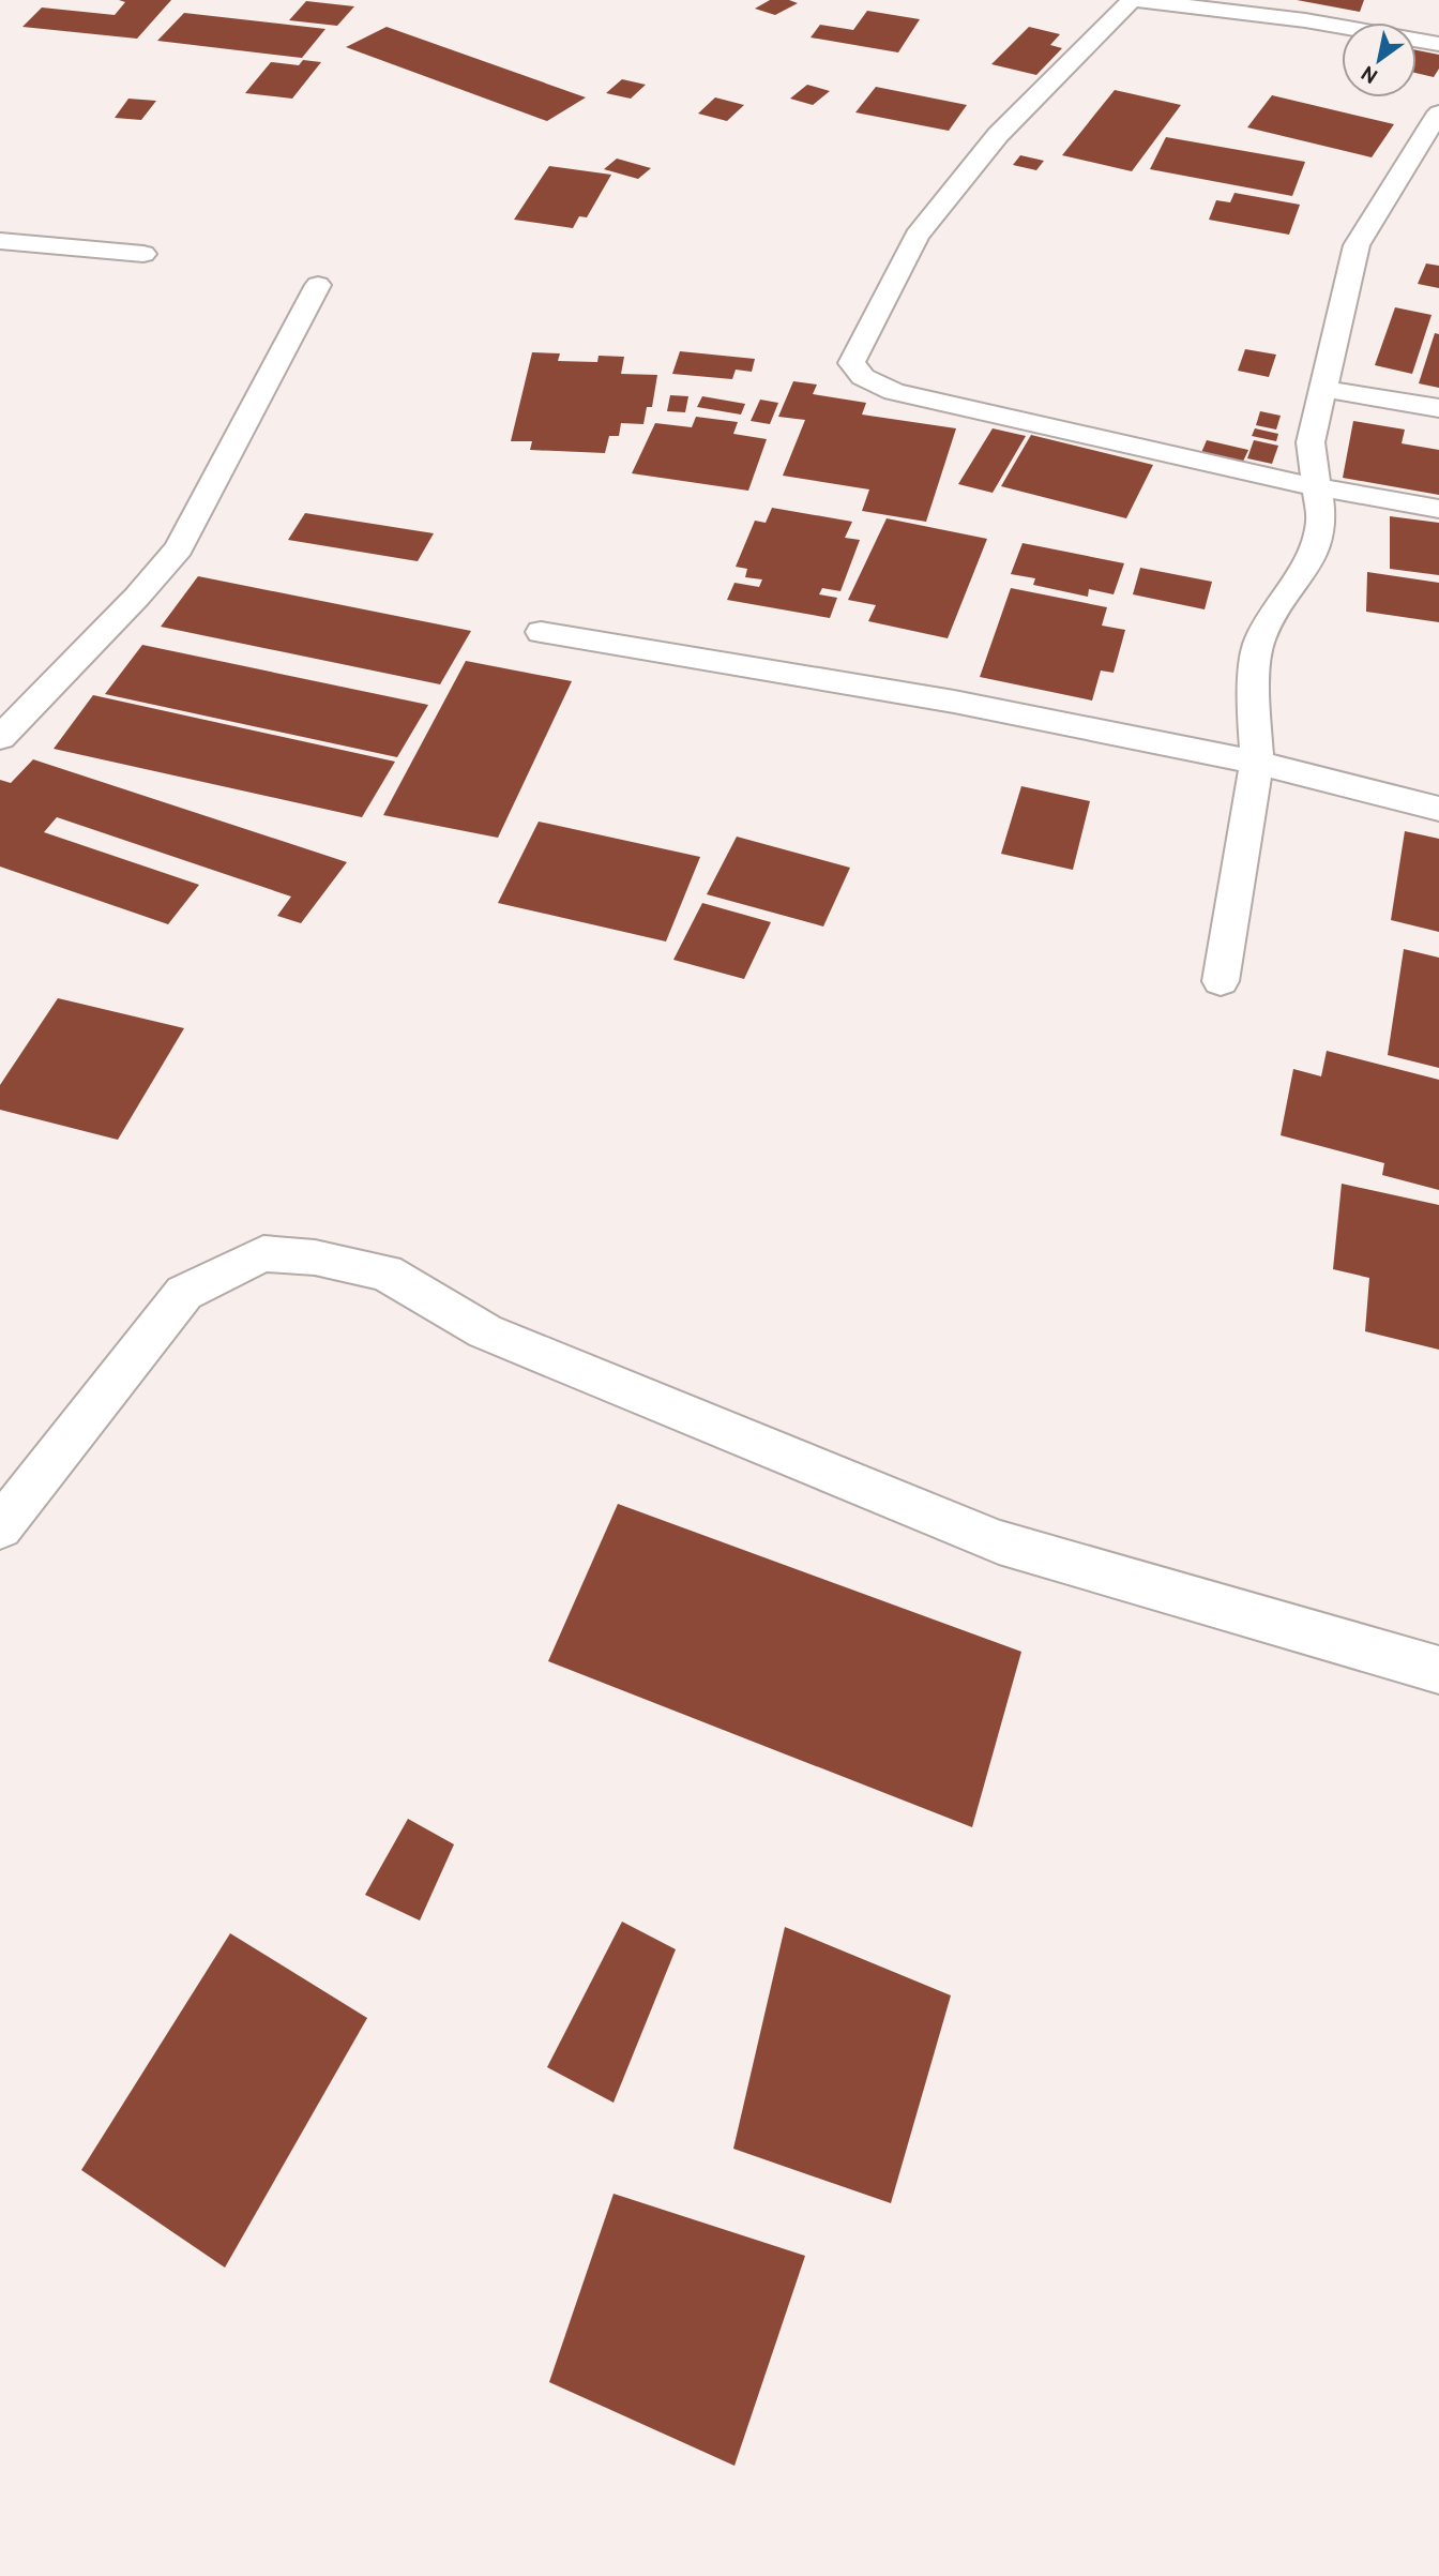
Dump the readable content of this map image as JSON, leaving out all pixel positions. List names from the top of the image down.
{
  "north": "bottom left"
}
